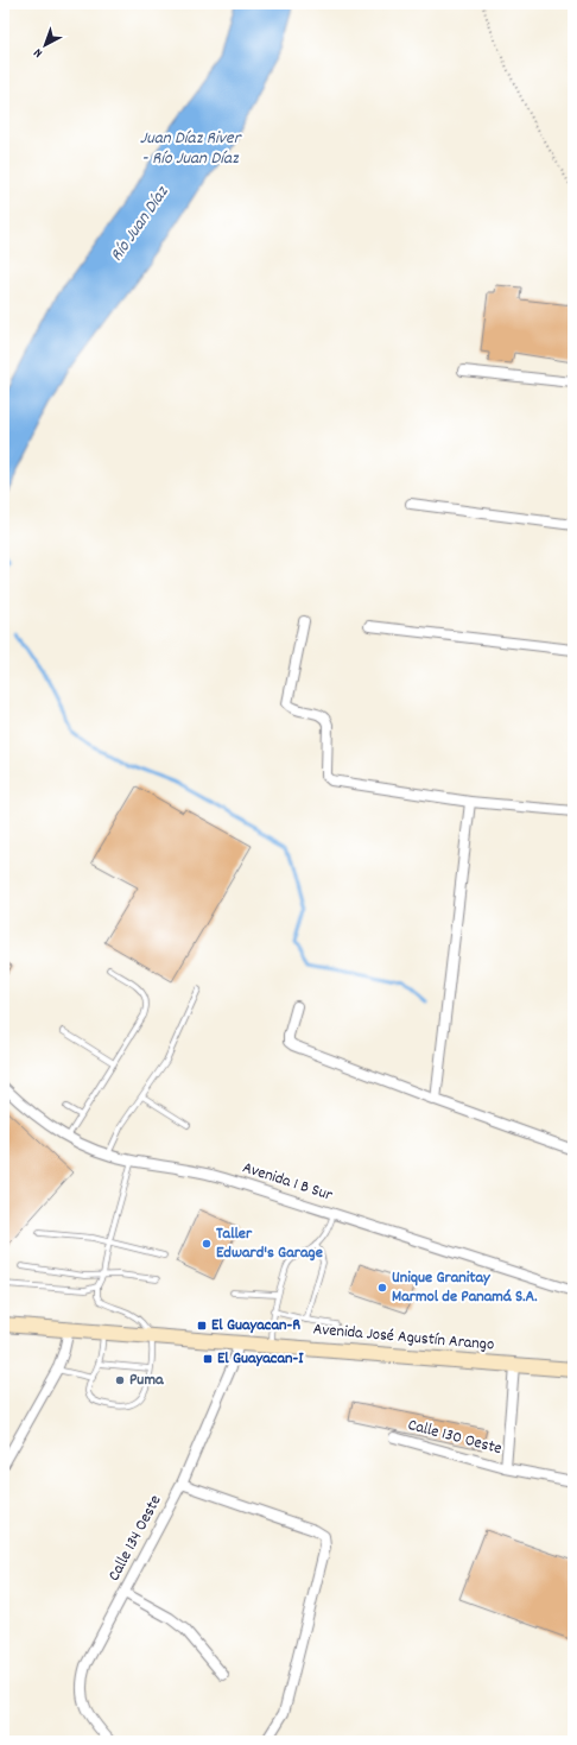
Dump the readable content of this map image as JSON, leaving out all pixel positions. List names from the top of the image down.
{
  "streets": {
    "main road": ["Avenida José Agustín Arango"],
    "street": ["Avenida 1 B Sur", "Calle 130 Oeste", "Calle 134 Oeste"]
  },
  "crossings": [
    ["Avenida José Agustín Arango", "Calle 130 Oeste"],
    ["Avenida José Agustín Arango", "Calle 134 Oeste"]
  ],
  "water": ["Juan Díaz River - Río Juan Díaz", "Río Juan Díaz"],
  "places": {
    "other": ["Taller Edward's Garage", "Unique Granitay Marmol de Panamá S.A.", "Puma"],
    "transit": ["El Guayacan-R", "El Guayacan-I"]
  },
  "north": "bottom left"
}
